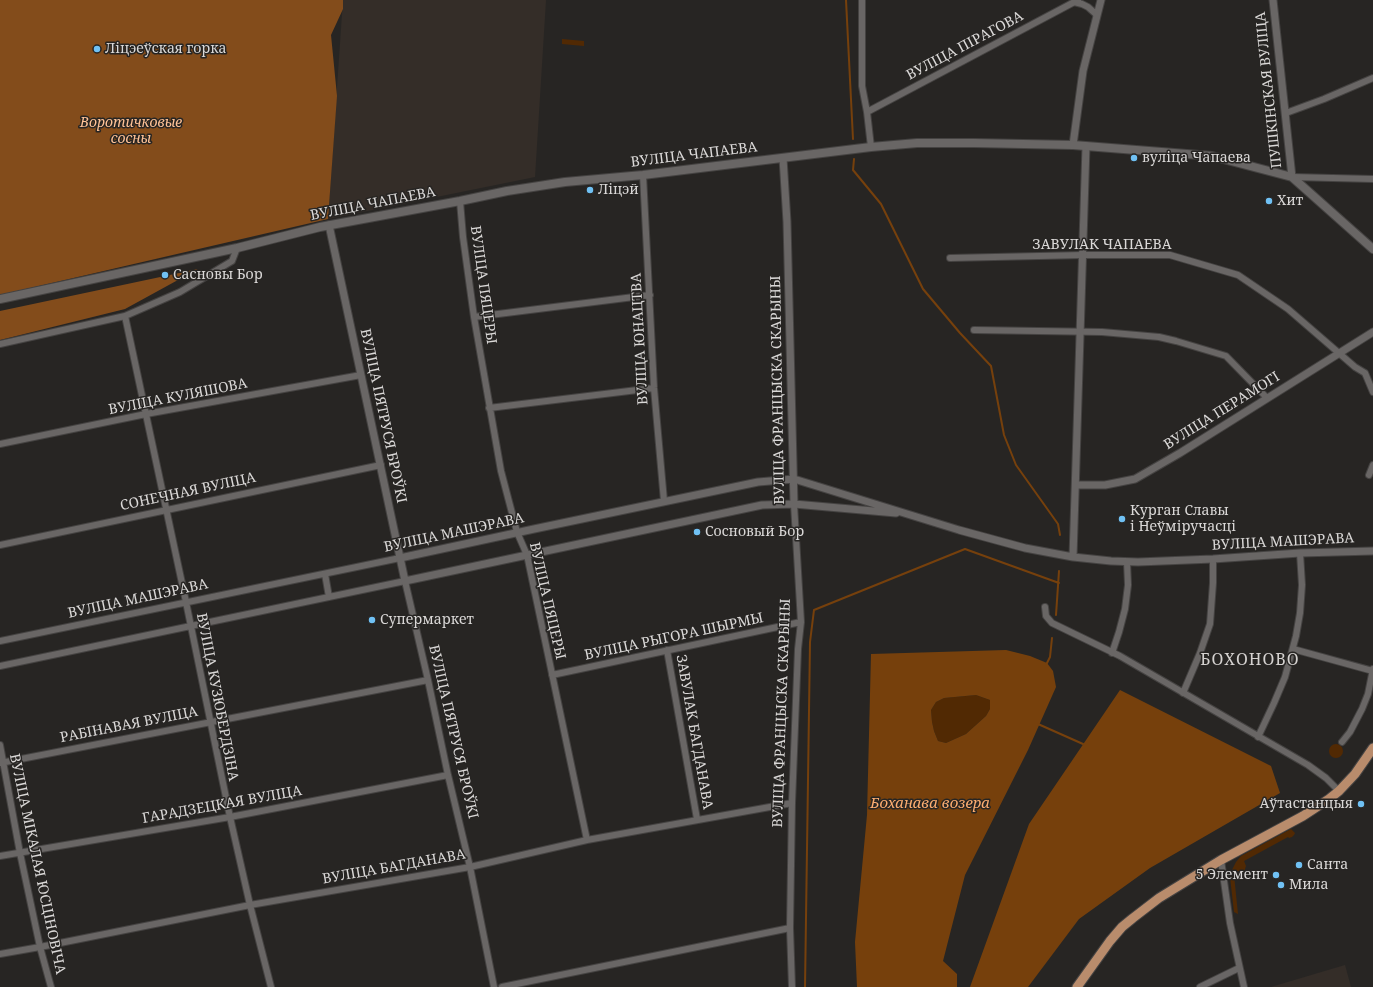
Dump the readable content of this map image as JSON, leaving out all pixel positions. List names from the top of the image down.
{
  "streets": {
    "main road": ["ВУЛІЦА ЧАПАЕВА"],
    "street": [
      "ВУЛІЦА ПІРАГОВА",
      "ПУШКІНСКАЯ ВУЛІЦА",
      "ЗАВУЛАК ЧАПАЕВА",
      "ВУЛІЦА ПЯЦЕРЫ",
      "ВУЛІЦА ЮНАЦТВА",
      "ВУЛІЦА ФРАНЦЫСКА СКАРЫНЫ",
      "ВУЛІЦА КУЛЯШОВА",
      "ВУЛІЦА ПЕРАМОГІ",
      "ВУЛІЦА ПЯТРУСЯ БРОЎКІ",
      "СОНЕЧНАЯ ВУЛІЦА",
      "ВУЛІЦА МАШЭРАВА",
      "ВУЛІЦА РЫГОРА ШЫРМЫ",
      "ВУЛІЦА КУЗЮБЕРДЗІНА",
      "РАБІНАВАЯ ВУЛІЦА",
      "ЗАВУЛАК БАГДАНАВА",
      "ГАРАДЗЕЦКАЯ ВУЛІЦА",
      "ВУЛІЦА МІКАЛАЯ ЮСЦІНОВІЧА",
      "ВУЛІЦА БАГДАНАВА"
    ]
  },
  "crossings": [
    ["ПУШКІНСКАЯ ВУЛІЦА", "ВУЛІЦА ЧАПАЕВА"],
    ["ВУЛІЦА ЧАПАЕВА", "ВУЛІЦА ПЯЦЕРЫ"],
    ["ВУЛІЦА ЧАПАЕВА", "ВУЛІЦА ЮНАЦТВА"],
    ["ВУЛІЦА ЧАПАЕВА", "ВУЛІЦА ФРАНЦЫСКА СКАРЫНЫ"],
    ["ВУЛІЦА ЧАПАЕВА", "ВУЛІЦА ПЯТРУСЯ БРОЎКІ"],
    ["ЗАВУЛАК ЧАПАЕВА", "ВУЛІЦА ПЕРАМОГІ"],
    ["ВУЛІЦА ПЯЦЕРЫ", "ВУЛІЦА МАШЭРАВА"],
    ["ВУЛІЦА ПЯЦЕРЫ", "ВУЛІЦА РЫГОРА ШЫРМЫ"],
    ["ВУЛІЦА ПЯЦЕРЫ", "ВУЛІЦА БАГДАНАВА"],
    ["ВУЛІЦА ЮНАЦТВА", "ВУЛІЦА МАШЭРАВА"],
    ["ВУЛІЦА ФРАНЦЫСКА СКАРЫНЫ", "ВУЛІЦА МАШЭРАВА"],
    ["ВУЛІЦА ФРАНЦЫСКА СКАРЫНЫ", "ВУЛІЦА РЫГОРА ШЫРМЫ"],
    ["ВУЛІЦА ФРАНЦЫСКА СКАРЫНЫ", "ВУЛІЦА БАГДАНАВА"],
    ["ВУЛІЦА КУЛЯШОВА", "ВУЛІЦА ПЯТРУСЯ БРОЎКІ"],
    ["ВУЛІЦА КУЛЯШОВА", "ВУЛІЦА КУЗЮБЕРДЗІНА"],
    ["ВУЛІЦА ПЯТРУСЯ БРОЎКІ", "СОНЕЧНАЯ ВУЛІЦА"],
    ["ВУЛІЦА ПЯТРУСЯ БРОЎКІ", "ВУЛІЦА МАШЭРАВА"],
    ["ВУЛІЦА ПЯТРУСЯ БРОЎКІ", "РАБІНАВАЯ ВУЛІЦА"],
    ["ВУЛІЦА ПЯТРУСЯ БРОЎКІ", "ГАРАДЗЕЦКАЯ ВУЛІЦА"],
    ["ВУЛІЦА ПЯТРУСЯ БРОЎКІ", "ВУЛІЦА БАГДАНАВА"],
    ["СОНЕЧНАЯ ВУЛІЦА", "ВУЛІЦА КУЗЮБЕРДЗІНА"],
    ["ВУЛІЦА МАШЭРАВА", "ВУЛІЦА КУЗЮБЕРДЗІНА"],
    ["ВУЛІЦА РЫГОРА ШЫРМЫ", "ЗАВУЛАК БАГДАНАВА"],
    ["ВУЛІЦА КУЗЮБЕРДЗІНА", "РАБІНАВАЯ ВУЛІЦА"],
    ["ВУЛІЦА КУЗЮБЕРДЗІНА", "ГАРАДЗЕЦКАЯ ВУЛІЦА"],
    ["ВУЛІЦА КУЗЮБЕРДЗІНА", "ВУЛІЦА БАГДАНАВА"],
    ["РАБІНАВАЯ ВУЛІЦА", "ВУЛІЦА МІКАЛАЯ ЮСЦІНОВІЧА"],
    ["ЗАВУЛАК БАГДАНАВА", "ВУЛІЦА БАГДАНАВА"],
    ["ГАРАДЗЕЦКАЯ ВУЛІЦА", "ВУЛІЦА МІКАЛАЯ ЮСЦІНОВІЧА"],
    ["ВУЛІЦА МІКАЛАЯ ЮСЦІНОВІЧА", "ВУЛІЦА БАГДАНАВА"]
  ],
  "districts": ["БОХОНОВО"],
  "water": ["Боханава возера"],
  "parks": ["Воротичковые сосны"],
  "places": [
    "Ліцэеўская горка",
    "вуліца Чапаева",
    "Ліцэй",
    "Хит",
    "Сасновы Бор",
    "Курган Славы і Неўміручасці",
    "Сосновый Бор",
    "Супермаркет",
    "Аўтастанцыя",
    "Санта",
    "5 Элемент",
    "Мила"
  ]
}
